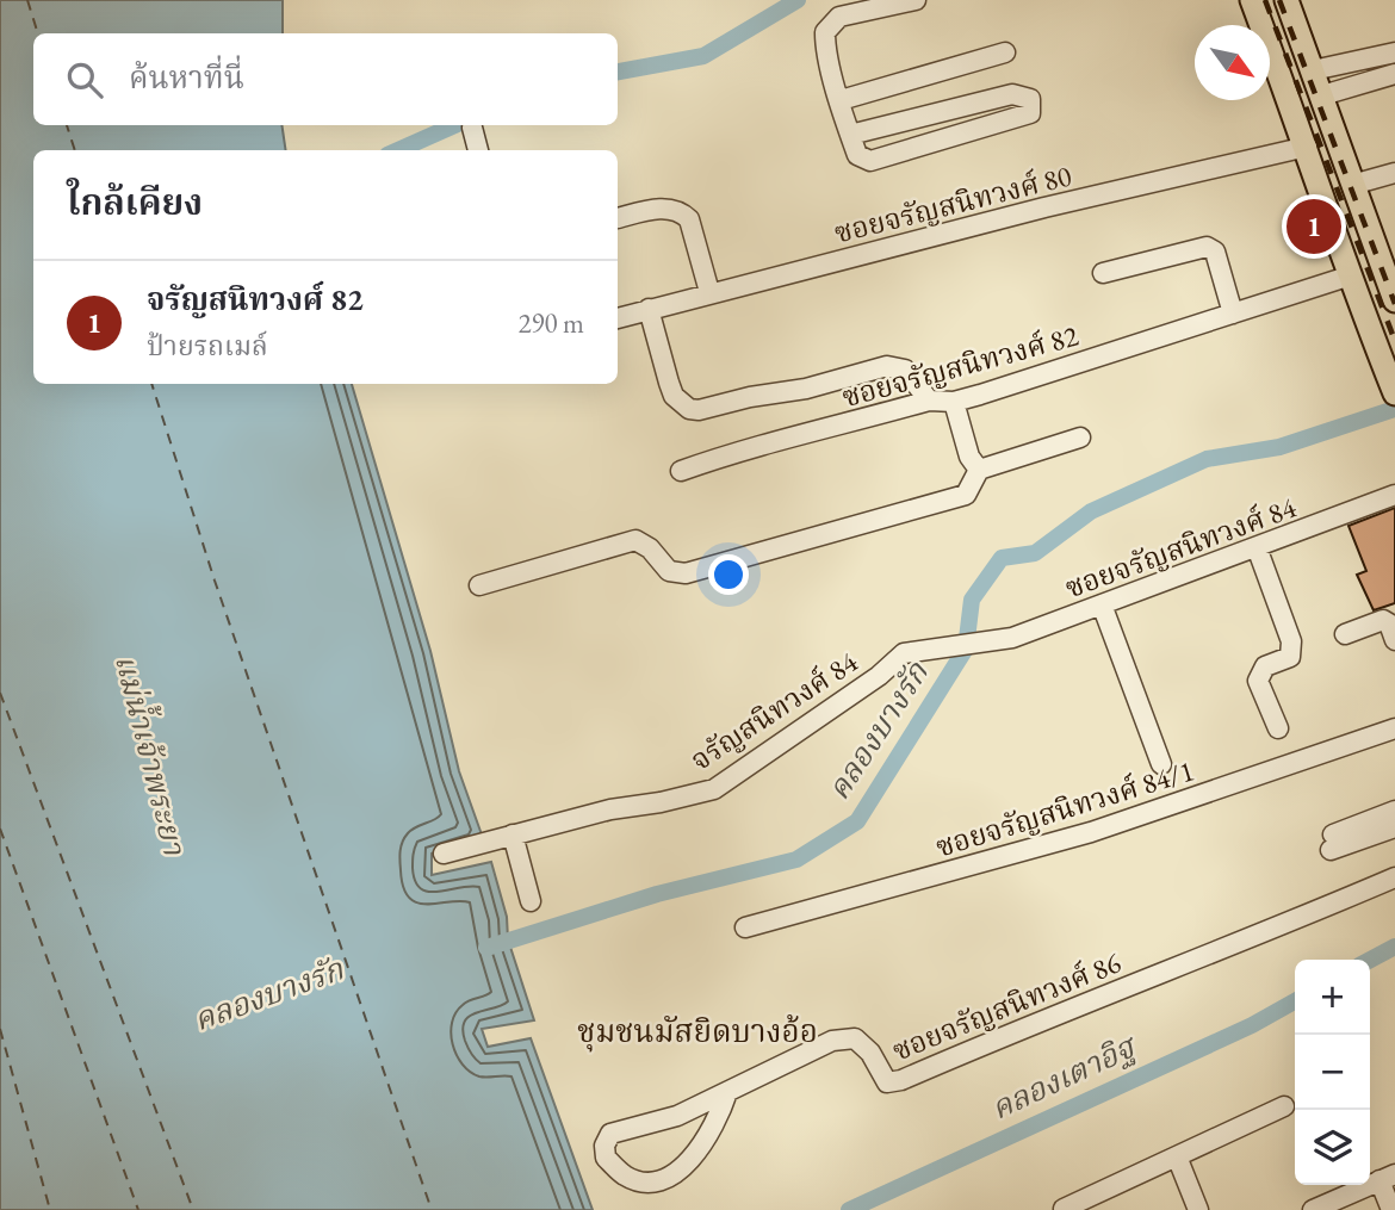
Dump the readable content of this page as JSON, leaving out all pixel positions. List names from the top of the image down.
{
  "streets": {
    "street": [
      "ซอยจรัญสนิทวงศ์ 80",
      "ซอยจรัญสนิทวงศ์ 82",
      "ซอยจรัญสนิทวงศ์ 84",
      "จรัญสนิทวงศ์ 84",
      "ซอยจรัญสนิทวงศ์ 84/1",
      "ซอยจรัญสนิทวงศ์ 86"
    ]
  },
  "crossings": [
    ["ซอยจรัญสนิทวงศ์ 84", "จรัญสนิทวงศ์ 84"]
  ],
  "districts": ["ชุมชนมัสยิดบางอ้อ"],
  "water": ["คลองบางรัก", "แม่น้ำเจ้าพระยา", "คลองเตาอิฐ"],
  "north": "bottom right",
  "page": {
    "search": "ค้นหาที่นี่",
    "heading": "ใกล้เคียง",
    "pins": "1",
    "list": [
      {
        "mark": "1",
        "name": "จรัญสนิทวงศ์ 82",
        "note": "ป้ายรถเมล์",
        "value": "290 m"
      }
    ],
    "map_buttons": ["+", "−"]
  }
}
